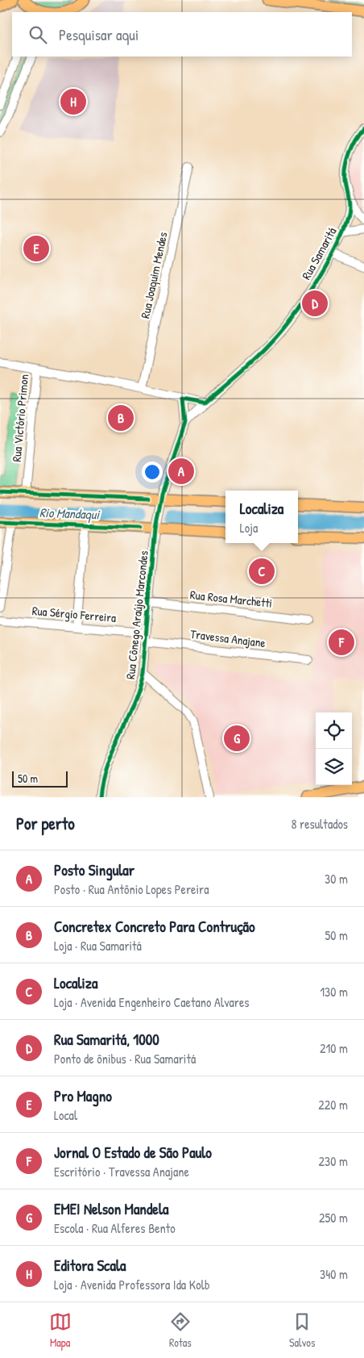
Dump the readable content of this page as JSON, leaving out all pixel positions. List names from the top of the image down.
{
  "streets": {
    "street": [
      "Rua Samaritá",
      "Rua Joaquim Mendes",
      "Rua Victório Primon",
      "Rua Rosa Marchetti",
      "Rua Sérgio Ferreira",
      "Rua Cônego Araújo Marcondes",
      "Travessa Anajane"
    ]
  },
  "crossings": [
    ["Rua Samaritá", "Rua Cônego Araújo Marcondes"],
    ["Rua Rosa Marchetti", "Rua Cônego Araújo Marcondes"],
    ["Rua Sérgio Ferreira", "Rua Cônego Araújo Marcondes"],
    ["Rua Sérgio Ferreira", "Travessa Anajane"],
    ["Rua Cônego Araújo Marcondes", "Travessa Anajane"]
  ],
  "water": ["Rio Mandaqui"],
  "scale_bar": "50 m",
  "page": {
    "search": "Pesquisar aqui",
    "pins": [
      "H",
      "E",
      "D",
      "B",
      "A",
      "C",
      "F",
      "G"
    ],
    "popup": ["Localiza", "Loja"],
    "scale": "50 m",
    "heading": ["Por perto", "8 resultados"],
    "list": [
      {
        "mark": "A",
        "name": "Posto Singular",
        "note": "Posto · Rua Antônio Lopes Pereira",
        "value": "30 m"
      },
      {
        "mark": "B",
        "name": "Concretex Concreto Para Contrução",
        "note": "Loja · Rua Samaritá",
        "value": "50 m"
      },
      {
        "mark": "C",
        "name": "Localiza",
        "note": "Loja · Avenida Engenheiro Caetano Alvares",
        "value": "130 m"
      },
      {
        "mark": "D",
        "name": "Rua Samaritá, 1000",
        "note": "Ponto de ônibus · Rua Samaritá",
        "value": "210 m"
      },
      {
        "mark": "E",
        "name": "Pro Magno",
        "note": "Local",
        "value": "220 m"
      },
      {
        "mark": "F",
        "name": "Jornal O Estado de São Paulo",
        "note": "Escritório · Travessa Anajane",
        "value": "230 m"
      },
      {
        "mark": "G",
        "name": "EMEI Nelson Mandela",
        "note": "Escola · Rua Alferes Bento",
        "value": "250 m"
      },
      {
        "mark": "H",
        "name": "Editora Scala",
        "note": "Loja · Avenida Professora Ida Kolb",
        "value": "340 m"
      }
    ],
    "nav": ["Mapa", "Rotas", "Salvos"]
  }
}
